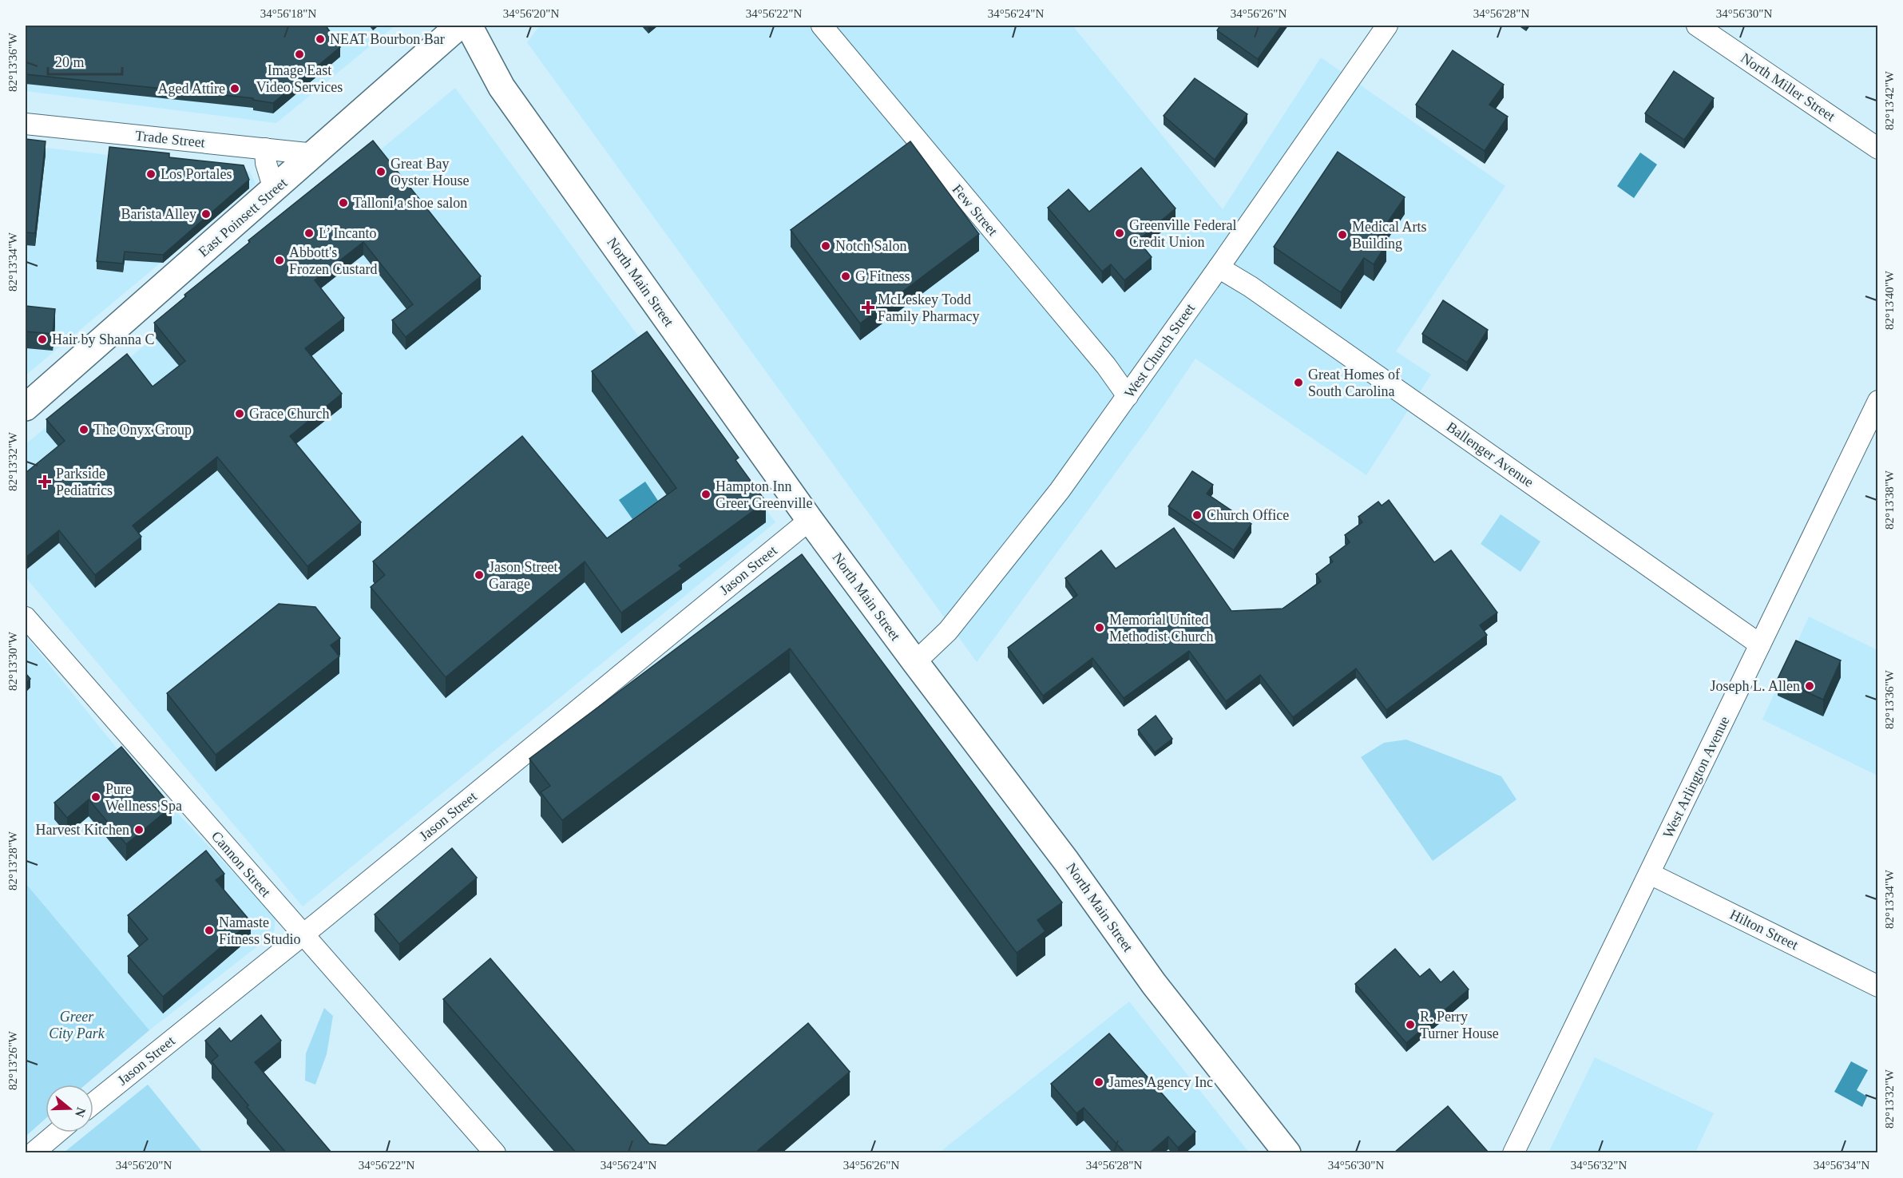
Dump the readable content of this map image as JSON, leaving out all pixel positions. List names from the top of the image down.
{
  "streets": {
    "main road": ["East Poinsett Street", "North Main Street"],
    "street": [
      "North Miller Street",
      "Trade Street",
      "Few Street",
      "West Church Street",
      "Ballenger Avenue",
      "Jason Street",
      "West Arlington Avenue",
      "Cannon Street",
      "Hilton Street"
    ]
  },
  "crossings": [
    ["Trade Street", "East Poinsett Street"],
    ["Few Street", "West Church Street"],
    ["North Main Street", "West Church Street"],
    ["North Main Street", "Jason Street"],
    ["West Church Street", "Ballenger Avenue"],
    ["Ballenger Avenue", "West Arlington Avenue"],
    ["Jason Street", "Cannon Street"],
    ["West Arlington Avenue", "Hilton Street"]
  ],
  "parks": ["Greer City Park"],
  "places": {
    "other": [
      "NEAT Bourbon Bar",
      "Image East Video Services",
      "Aged Attire",
      "Great Bay Oyster House",
      "Los Portales",
      "Talloni a shoe salon",
      "Barista Alley",
      "L’ Incanto",
      "Greenville Federal Credit Union",
      "Medical Arts Building",
      "Notch Salon",
      "Abbott's Frozen Custard",
      "G Fitness",
      "Hair by Shanna C",
      "Great Homes of South Carolina",
      "Grace Church",
      "The Onyx Group",
      "Hampton Inn Greer Greenville",
      "Church Office",
      "Jason Street Garage",
      "Memorial United Methodist Church",
      "Joseph L. Allen",
      "Pure Wellness Spa",
      "Harvest Kitchen",
      "Namaste Fitness Studio",
      "R. Perry Turner House",
      "James Agency Inc"
    ],
    "health": ["McLeskey Todd Family Pharmacy", "Parkside Pediatrics"]
  },
  "scale_bar": "20 m",
  "north": "right",
  "coordinates": [
    "34°56'18\"N",
    "34°56'20\"N",
    "34°56'22\"N",
    "34°56'24\"N",
    "34°56'26\"N",
    "34°56'28\"N",
    "34°56'30\"N",
    "82°13'36\"W",
    "82°13'42\"W",
    "82°13'34\"W",
    "82°13'40\"W",
    "82°13'32\"W",
    "82°13'38\"W",
    "82°13'30\"W",
    "82°13'28\"W",
    "82°13'26\"W",
    "34°56'32\"N",
    "34°56'34\"N"
  ]
}
